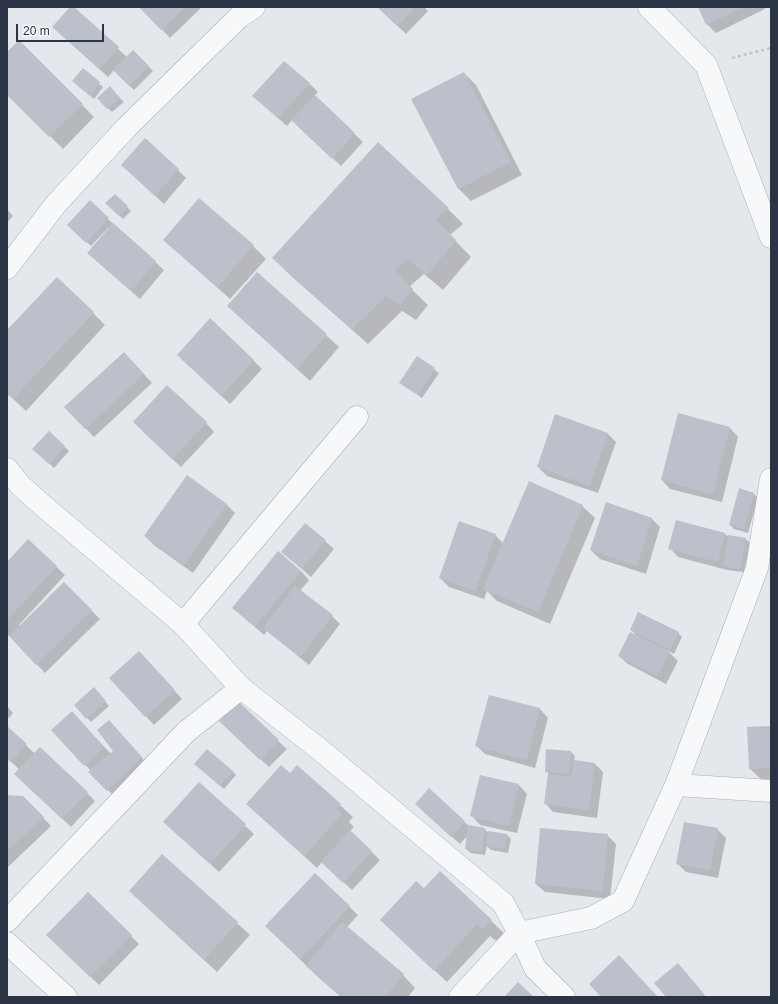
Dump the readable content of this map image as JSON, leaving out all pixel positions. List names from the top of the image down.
{
  "scale_bar": "20 m"
}
